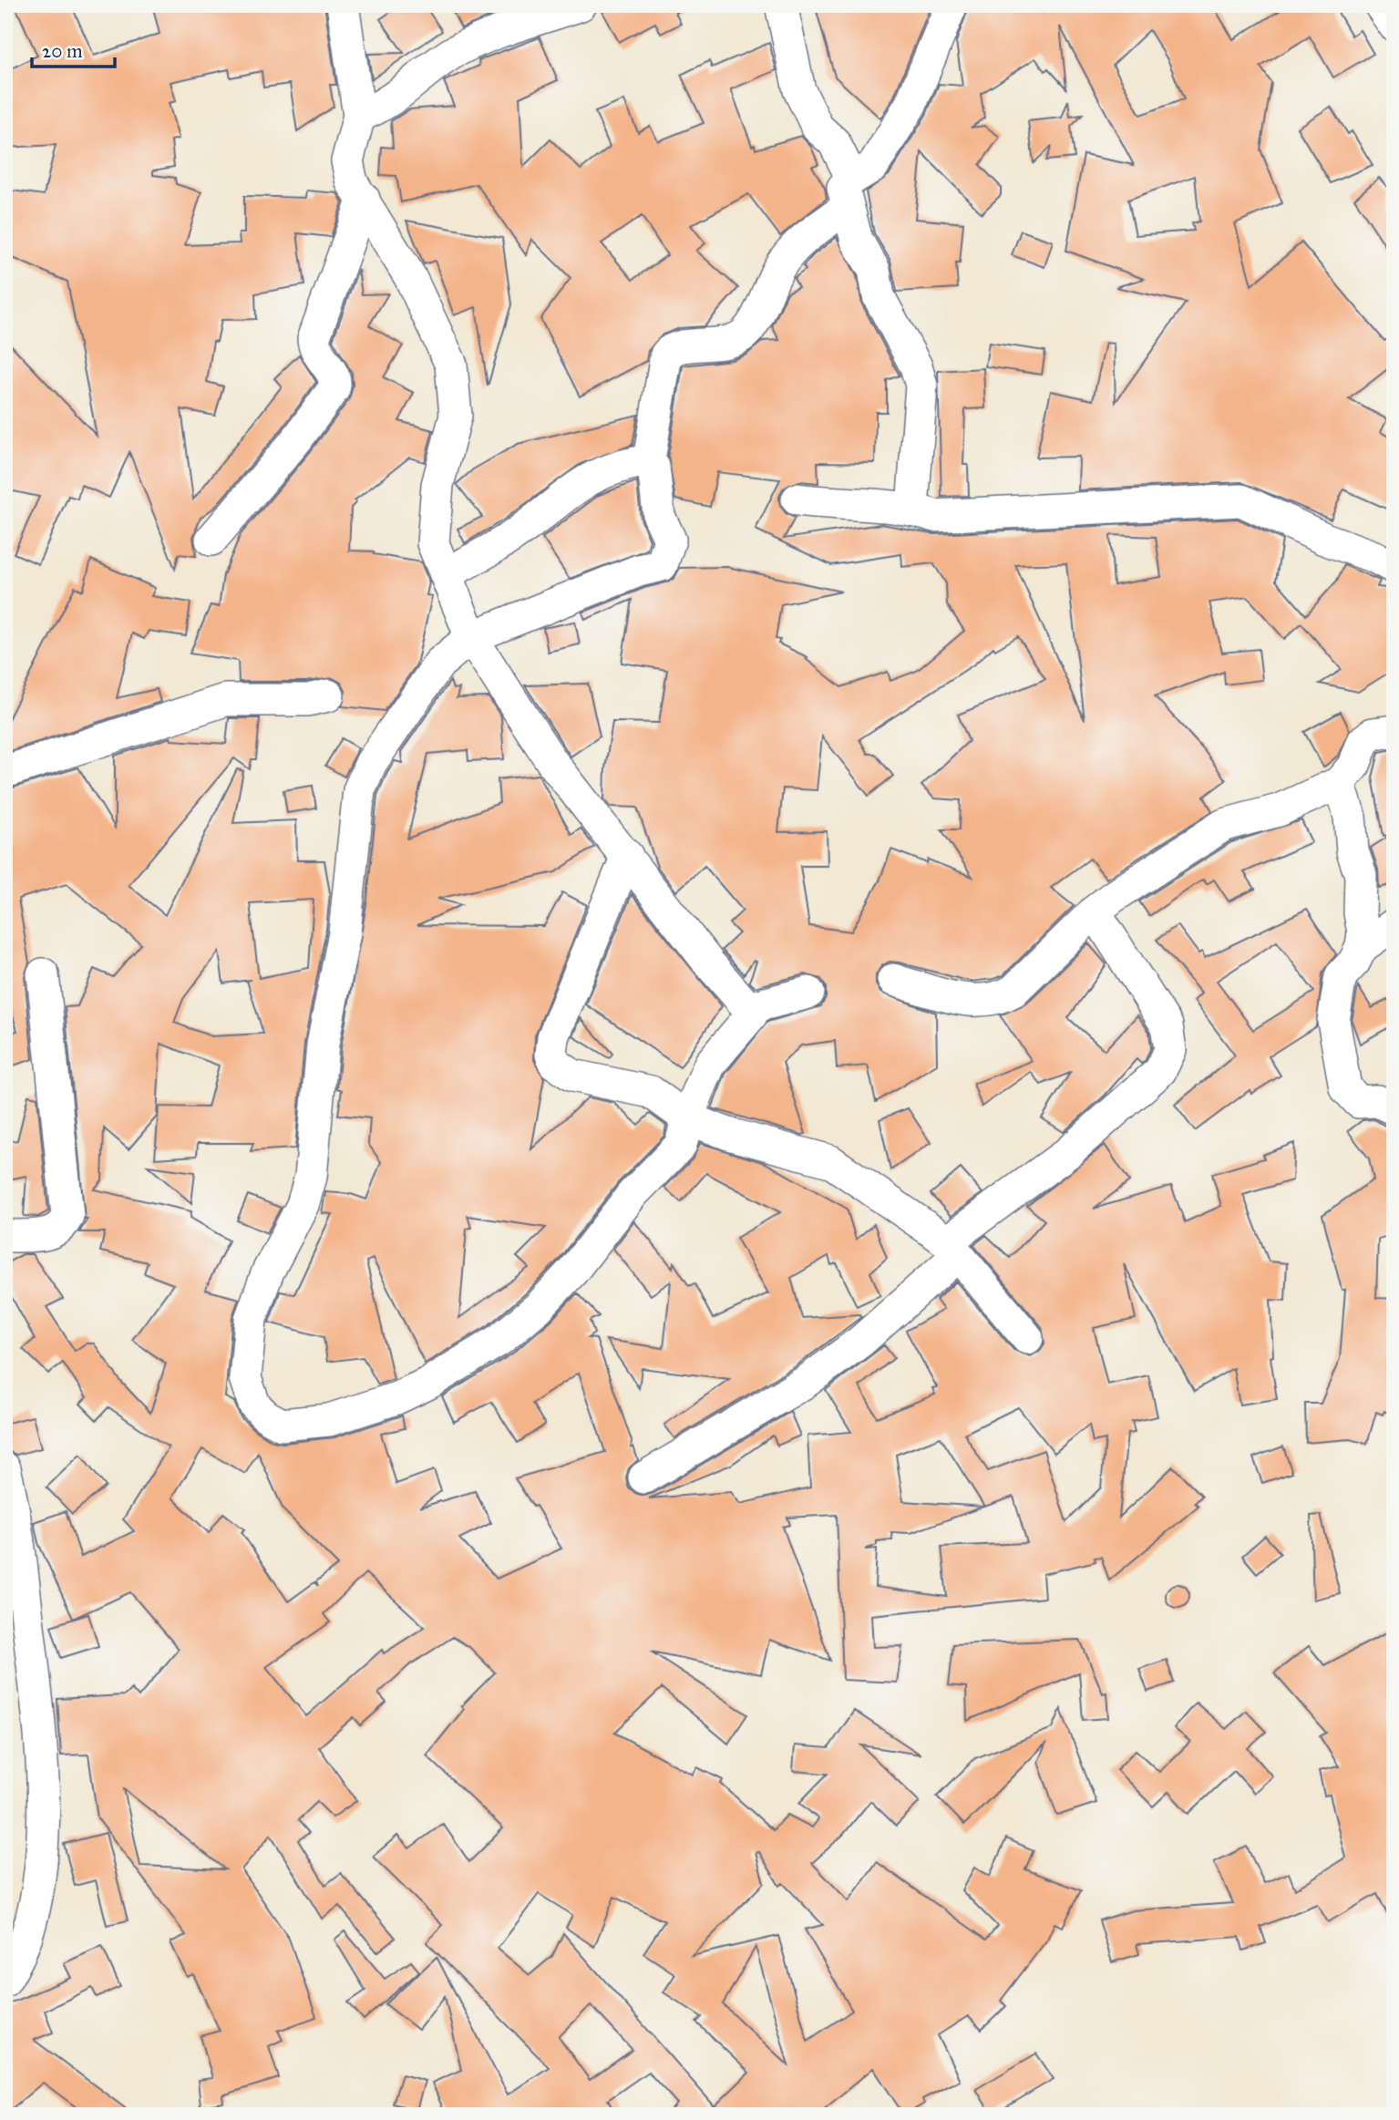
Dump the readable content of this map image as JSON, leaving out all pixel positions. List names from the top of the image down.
{
  "scale_bar": "20 m"
}
